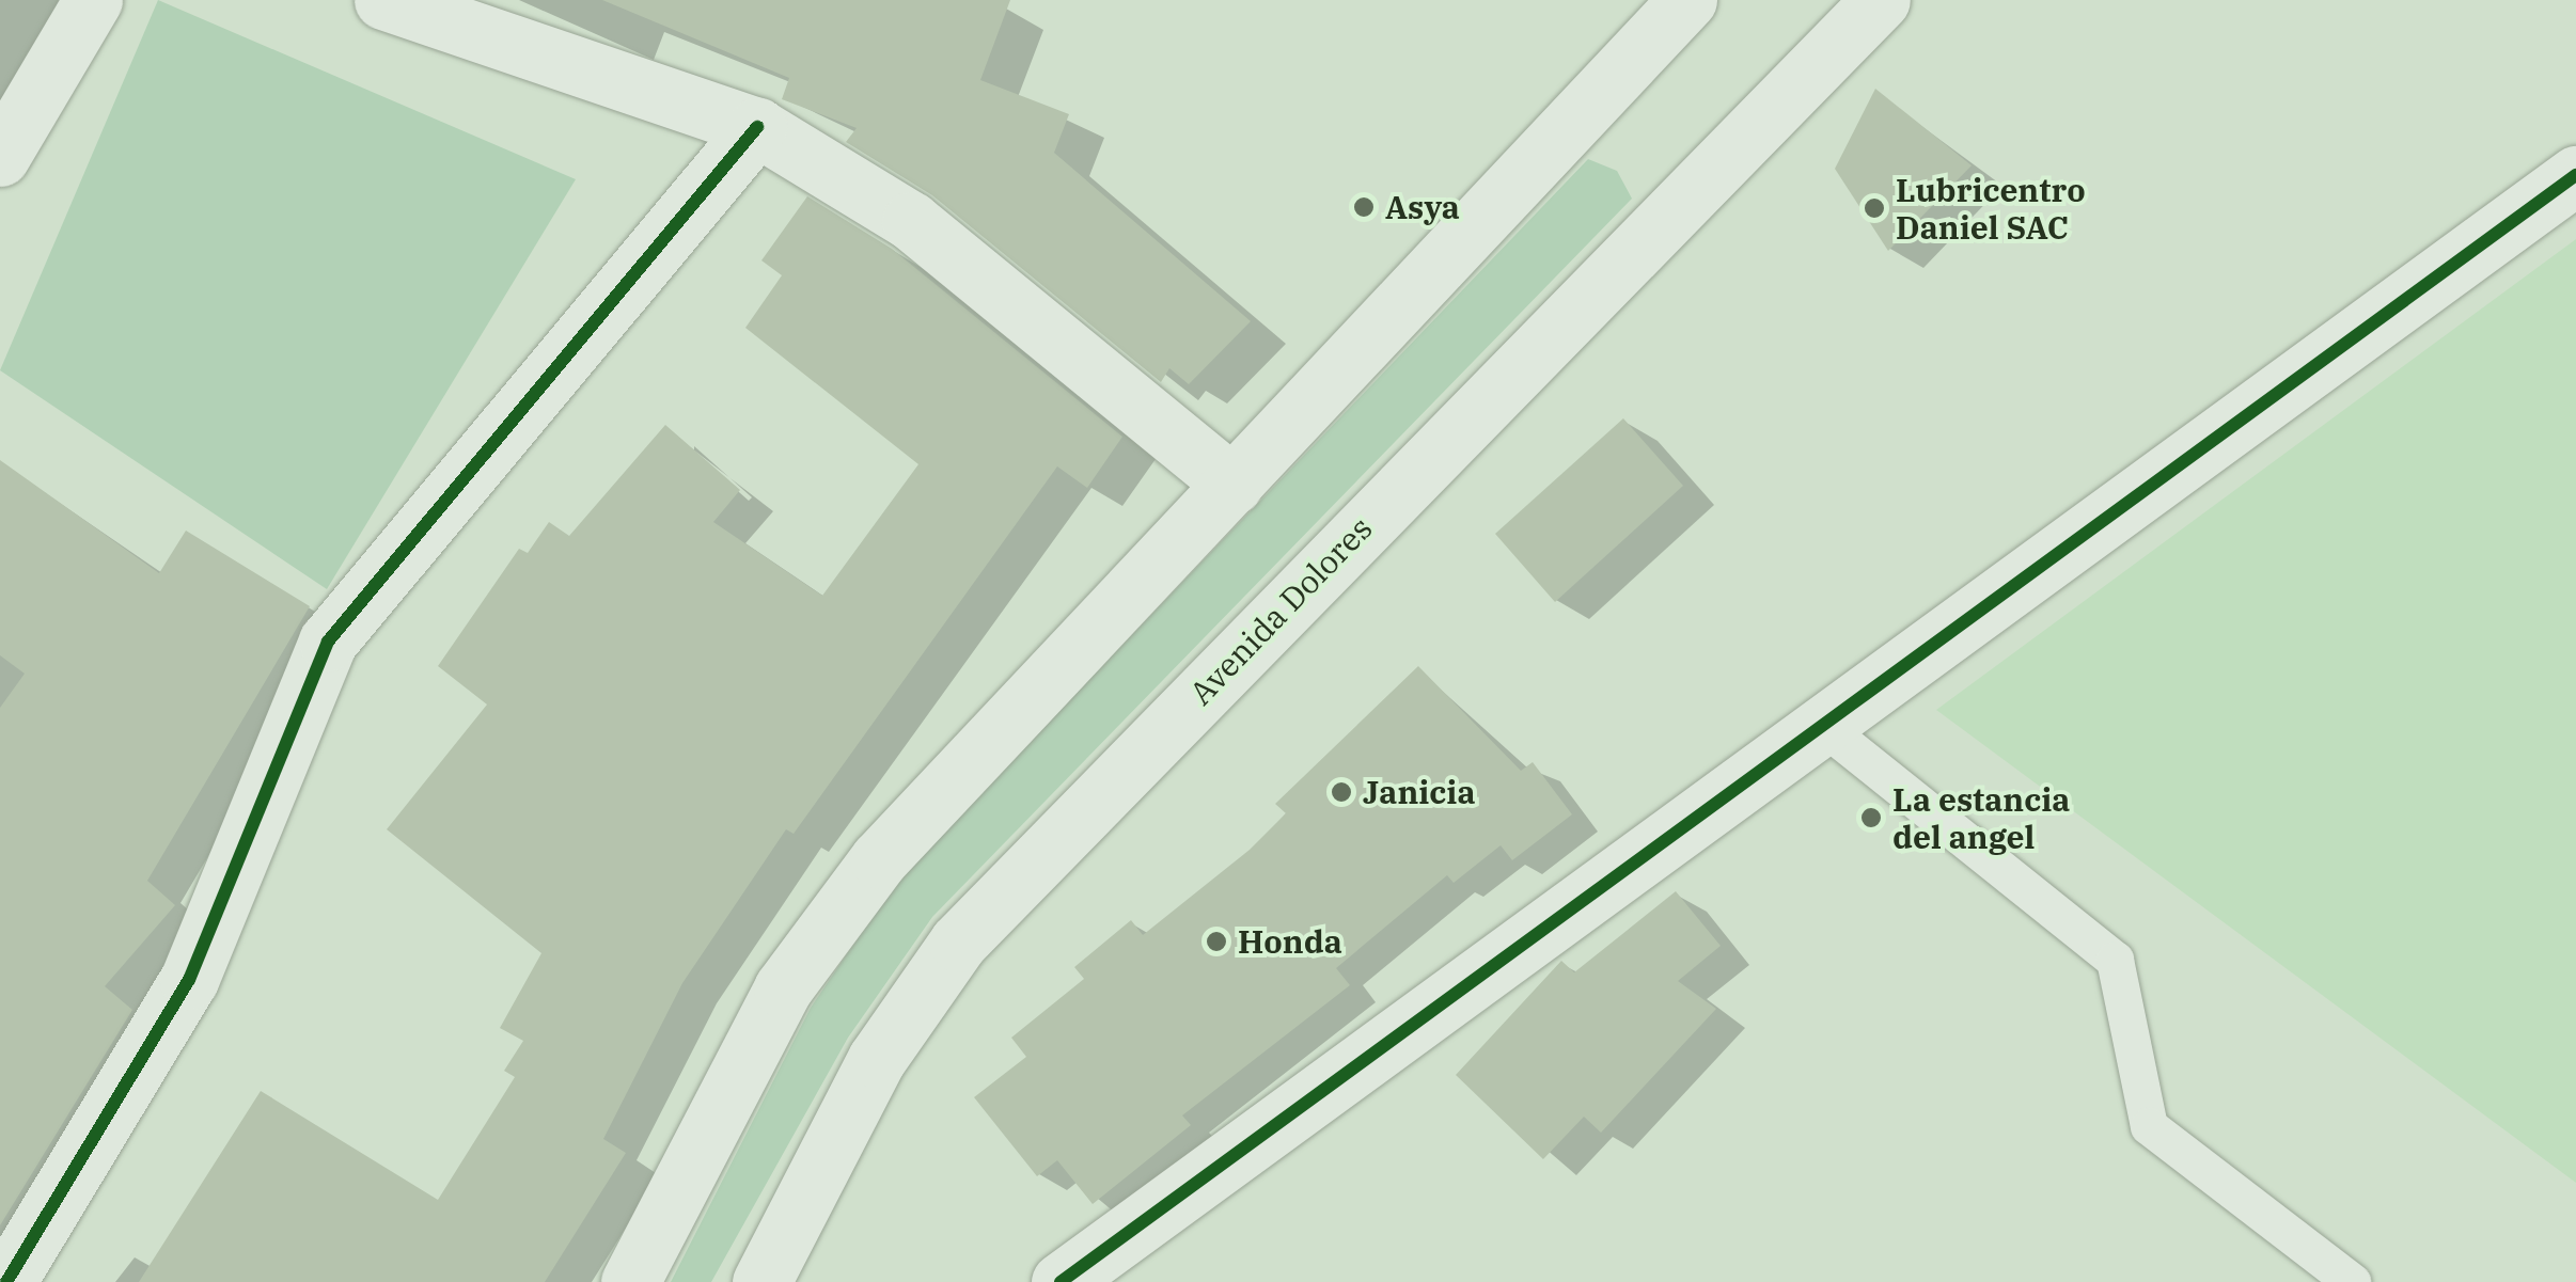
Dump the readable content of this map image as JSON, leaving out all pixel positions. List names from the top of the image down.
{
  "streets": {
    "street": ["Avenida Dolores"]
  },
  "places": [
    "Asya",
    "Lubricentro Daniel SAC",
    "Janicia",
    "La estancia del angel",
    "Honda"
  ]
}
